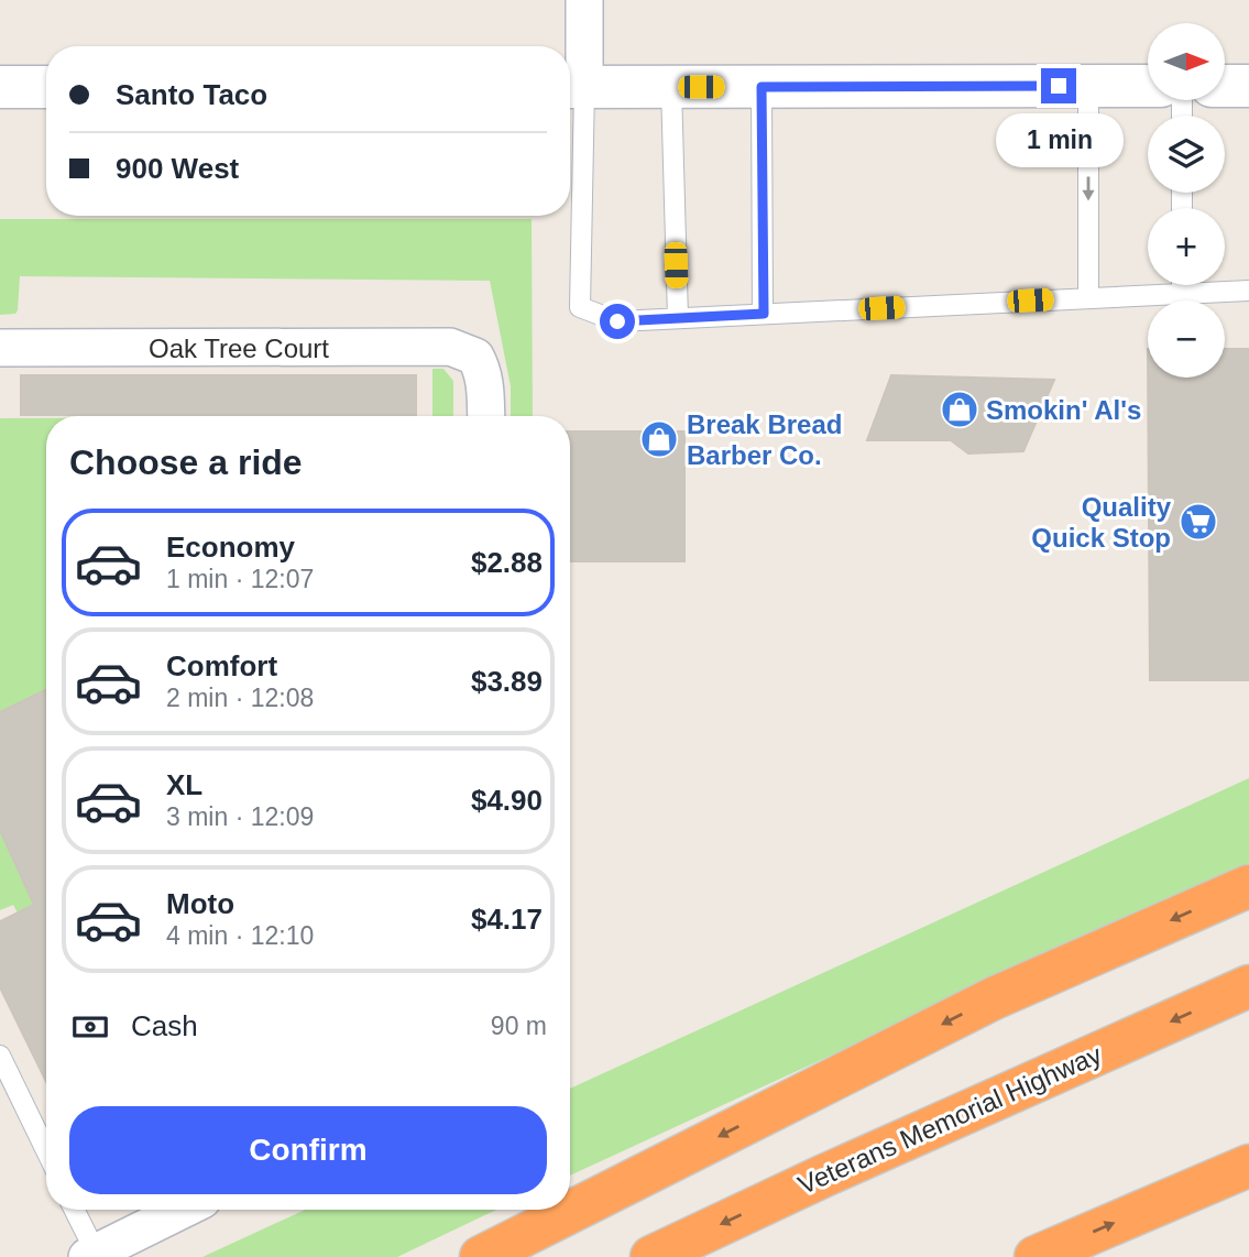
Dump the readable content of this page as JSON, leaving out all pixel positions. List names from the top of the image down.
{
  "streets": {
    "highway": ["Veterans Memorial Highway"],
    "street": ["Oak Tree Court"]
  },
  "places": {
    "shop": ["Smokin' Al's", "Break Bread Barber Co."],
    "supermarket": ["Quality Quick Stop"]
  },
  "north": "right",
  "page": {
    "map_buttons": ["+", "−"],
    "banner": ["Santo Taco", "900 West"],
    "bubble": "1 min",
    "heading": "Choose a ride",
    "list": [
      {
        "name": "Economy",
        "note": "1 min · 12:07",
        "value": "$2.88"
      },
      {
        "name": "Comfort",
        "note": "2 min · 12:08",
        "value": "$3.89"
      },
      {
        "name": "XL",
        "note": "3 min · 12:09",
        "value": "$4.90"
      },
      {
        "name": "Moto",
        "note": "4 min · 12:10",
        "value": "$4.17"
      }
    ],
    "pay": ["Cash", "90 m"],
    "buttons": "Confirm"
  }
}
